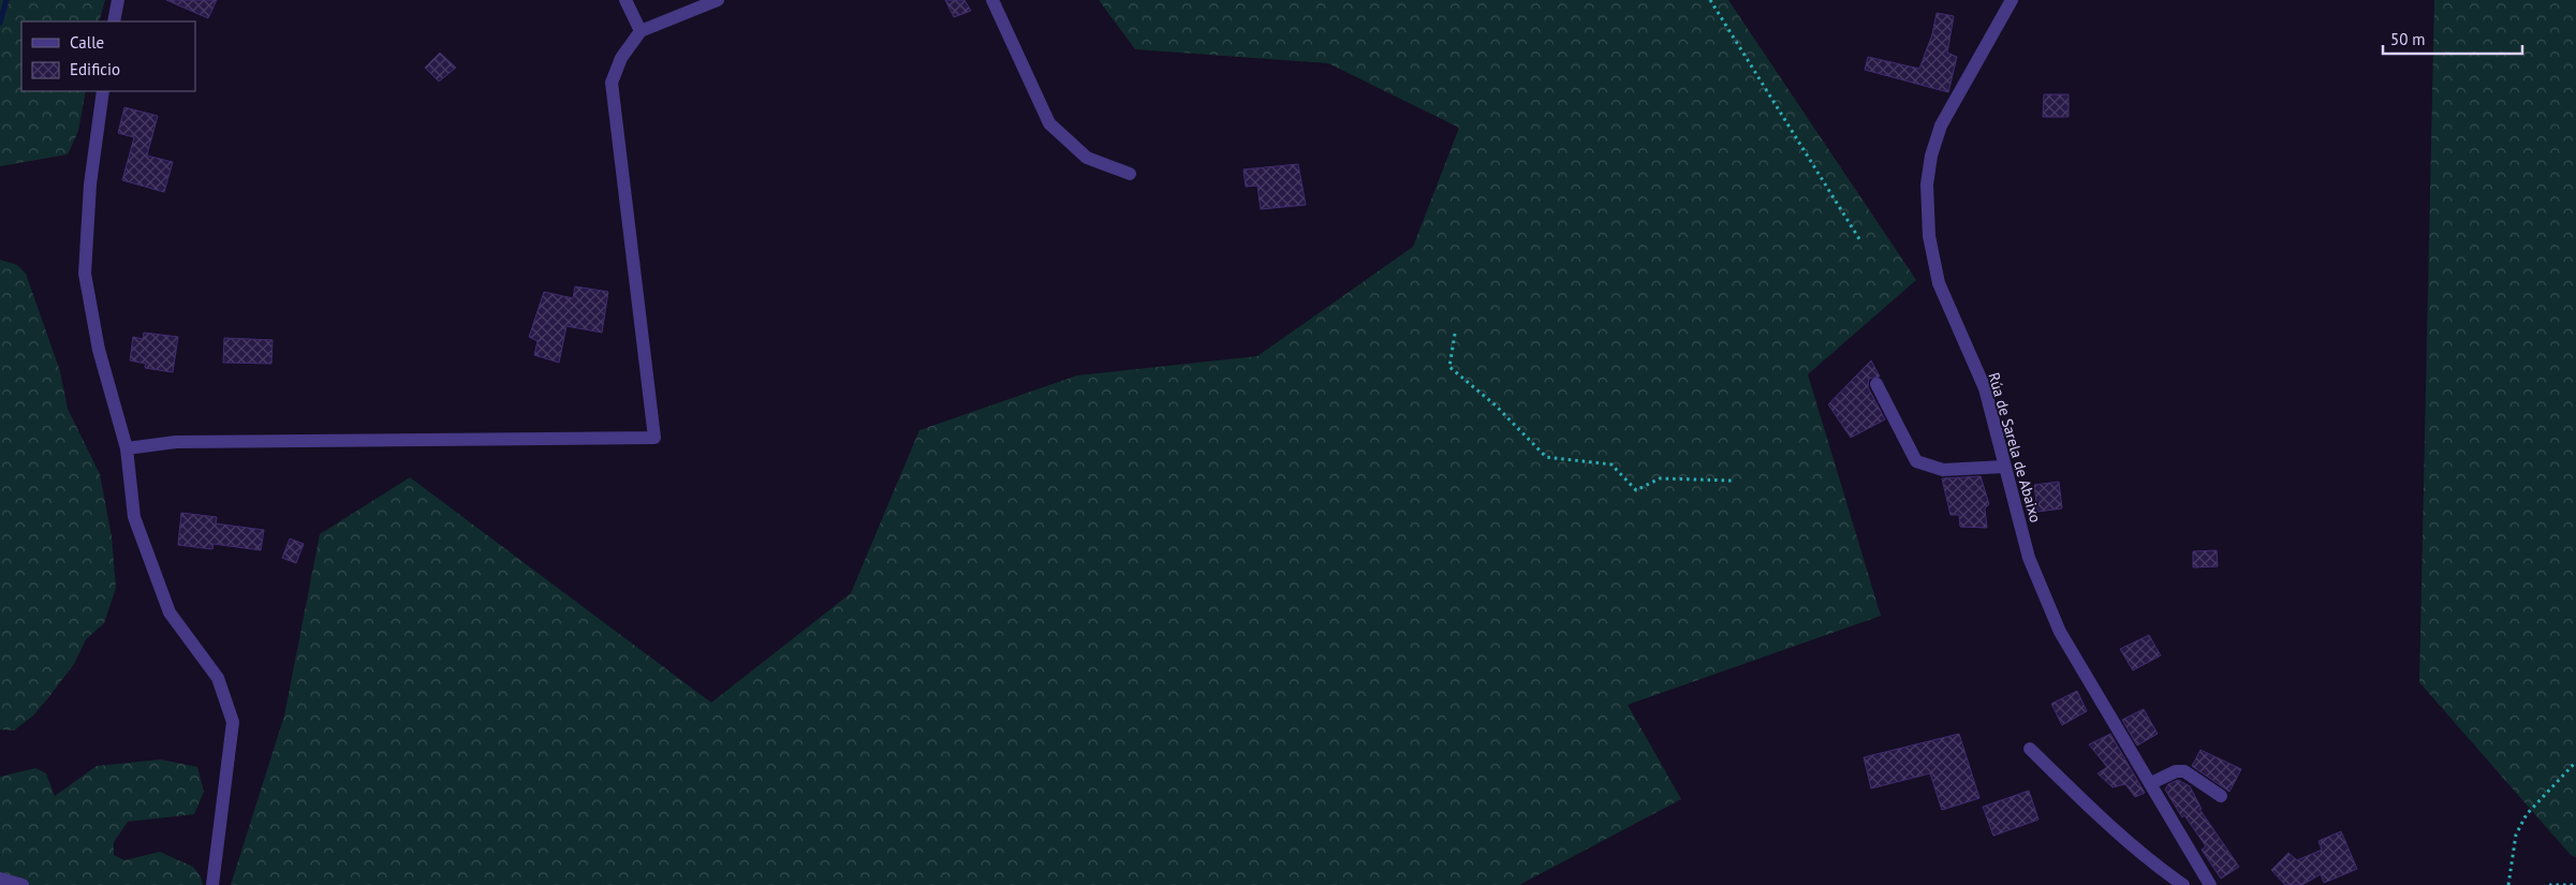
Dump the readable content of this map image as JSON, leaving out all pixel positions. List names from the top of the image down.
{
  "streets": {
    "street": ["Rúa de Sarela de Abaixo"]
  },
  "legend": ["Calle", "Edificio"],
  "scale_bar": "50 m"
}
